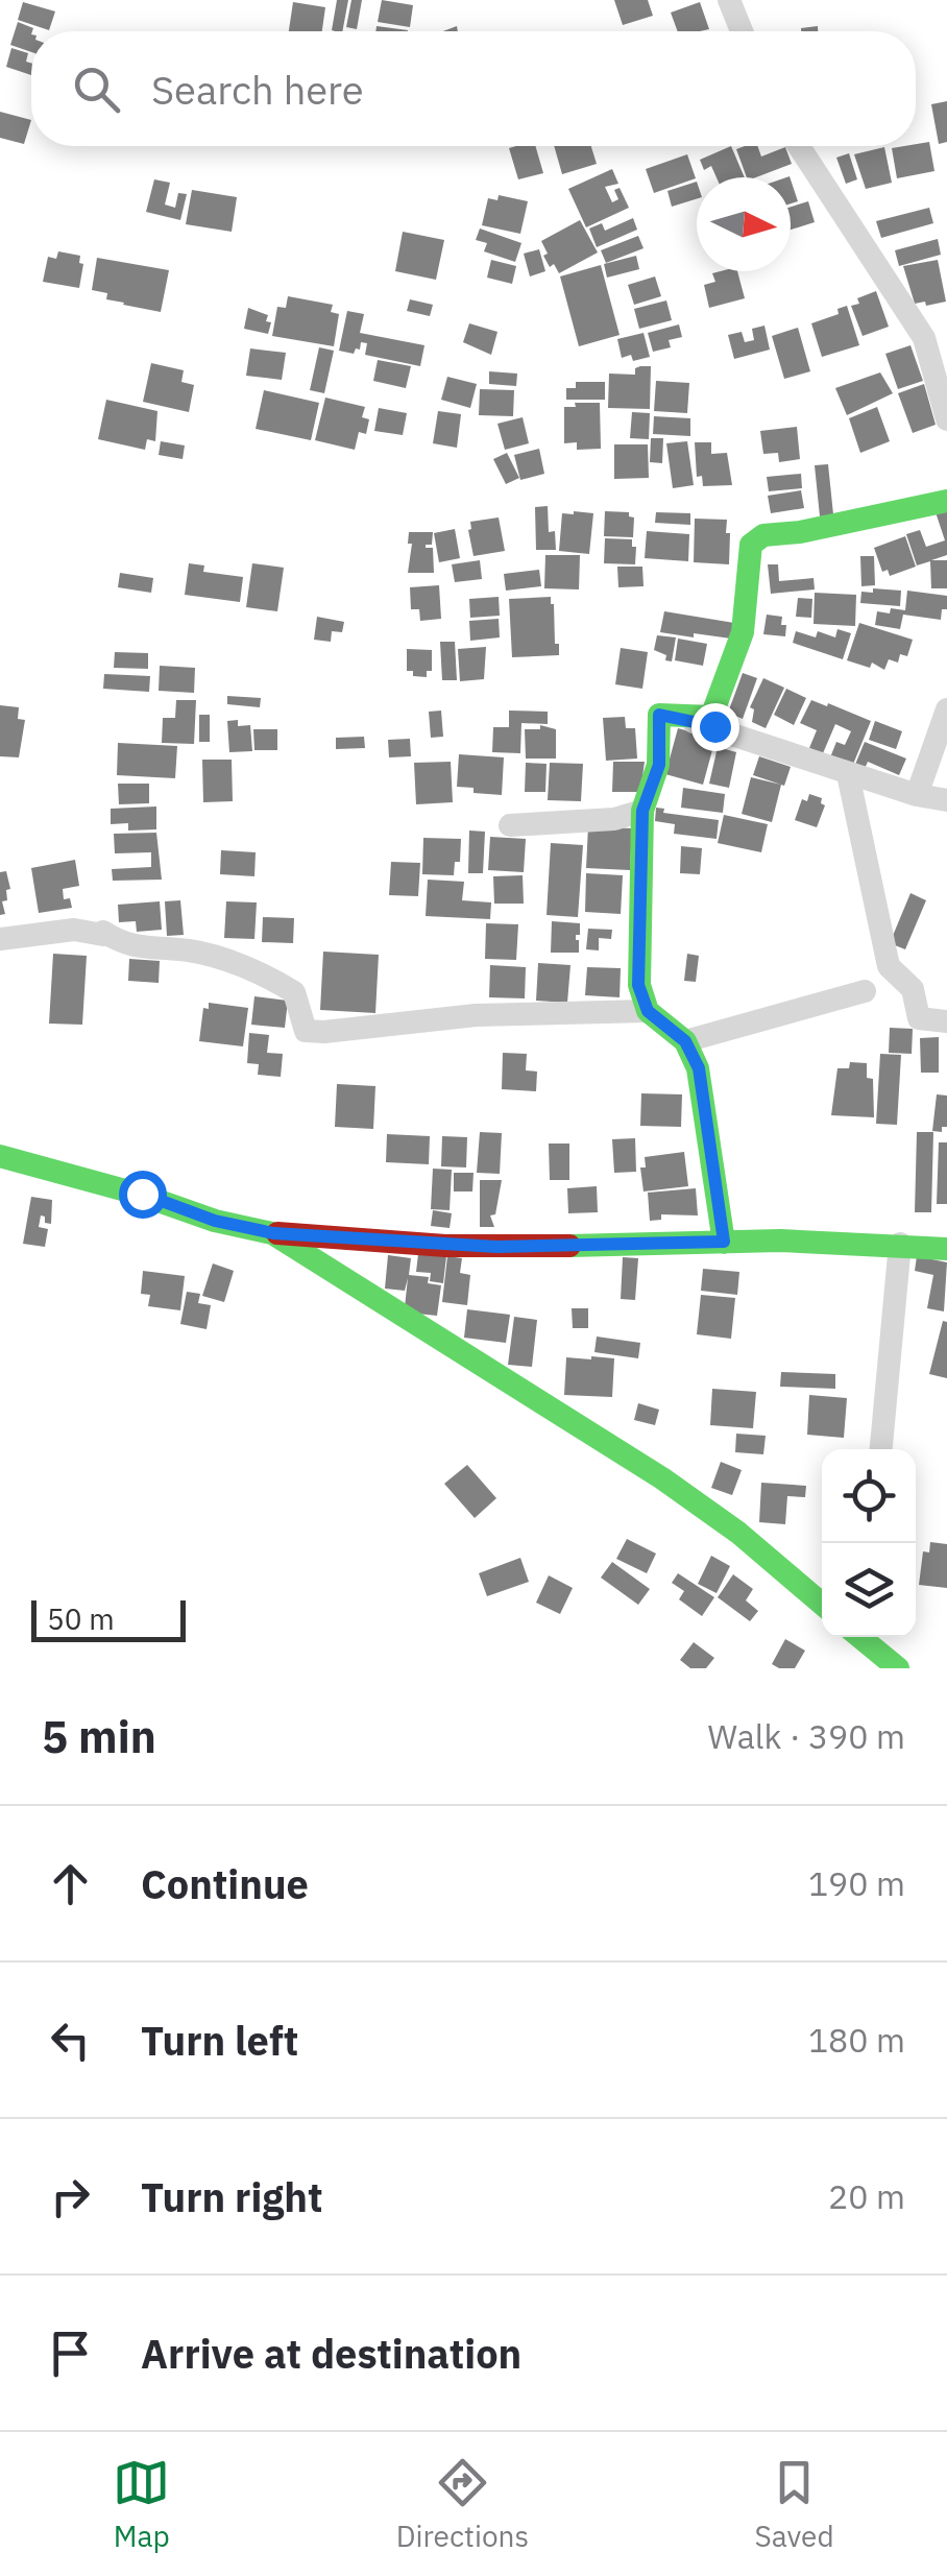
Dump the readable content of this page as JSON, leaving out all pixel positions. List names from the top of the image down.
{
  "scale_bar": "50 m",
  "north": "right",
  "page": {
    "search": "Search here",
    "scale": "50 m",
    "heading": ["5 min", "Walk · 390 m"],
    "list": [
      ["Continue", "190 m"],
      ["Turn left", "180 m"],
      ["Turn right", "20 m"],
      "Arrive at destination"
    ],
    "nav": ["Map", "Directions", "Saved"]
  }
}
